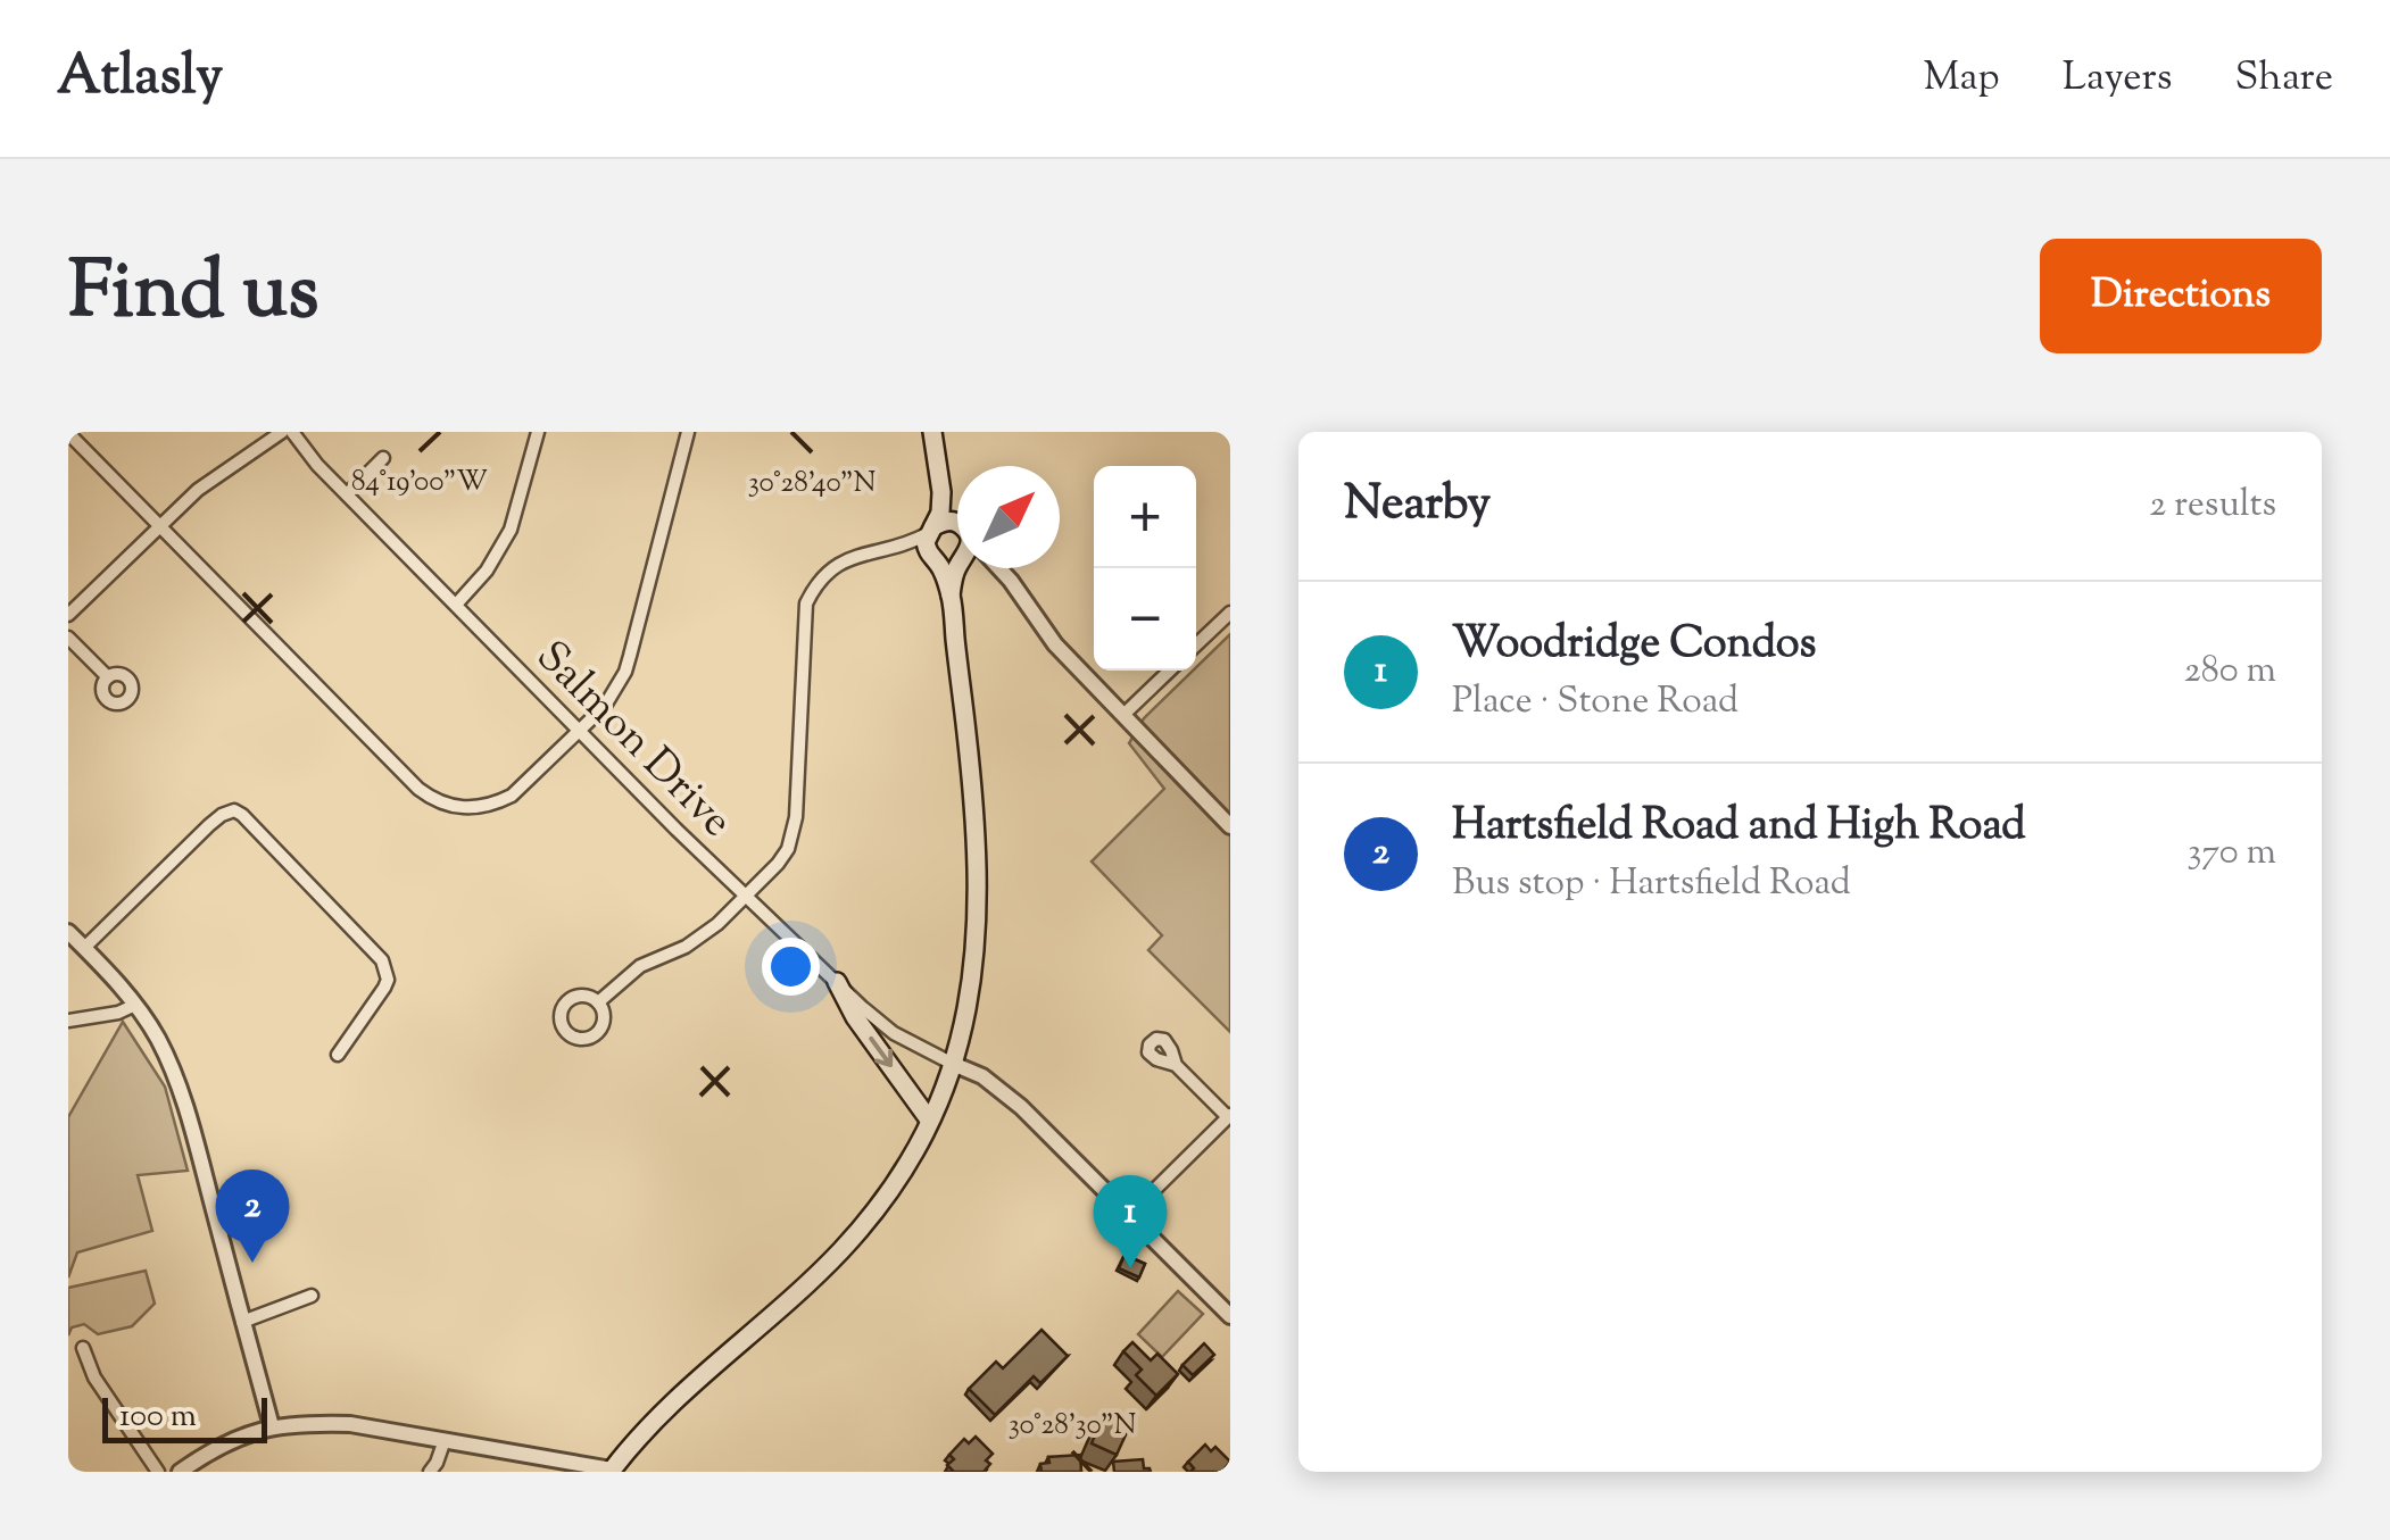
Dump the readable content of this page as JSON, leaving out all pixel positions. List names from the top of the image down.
{
  "streets": {
    "street": ["Salmon Drive"]
  },
  "scale_bar": "100 m",
  "north": "top right",
  "page": {
    "header": "Atlasly",
    "nav": ["Map", "Layers", "Share"],
    "title": "Find us",
    "buttons": "Directions",
    "heading": ["Nearby", "2 results"],
    "map_buttons": ["+", "−"],
    "list": [
      {
        "mark": "1",
        "name": "Woodridge Condos",
        "note": "Place · Stone Road",
        "value": "280 m"
      },
      {
        "mark": "2",
        "name": "Hartsfield Road and High Road",
        "note": "Bus stop · Hartsfield Road",
        "value": "370 m"
      }
    ],
    "pins": ["2", "1"],
    "scale": "100 m"
  },
  "coordinates": ["84°19'00\"W", "30°28'40\"N", "30°28'30\"N"]
}
